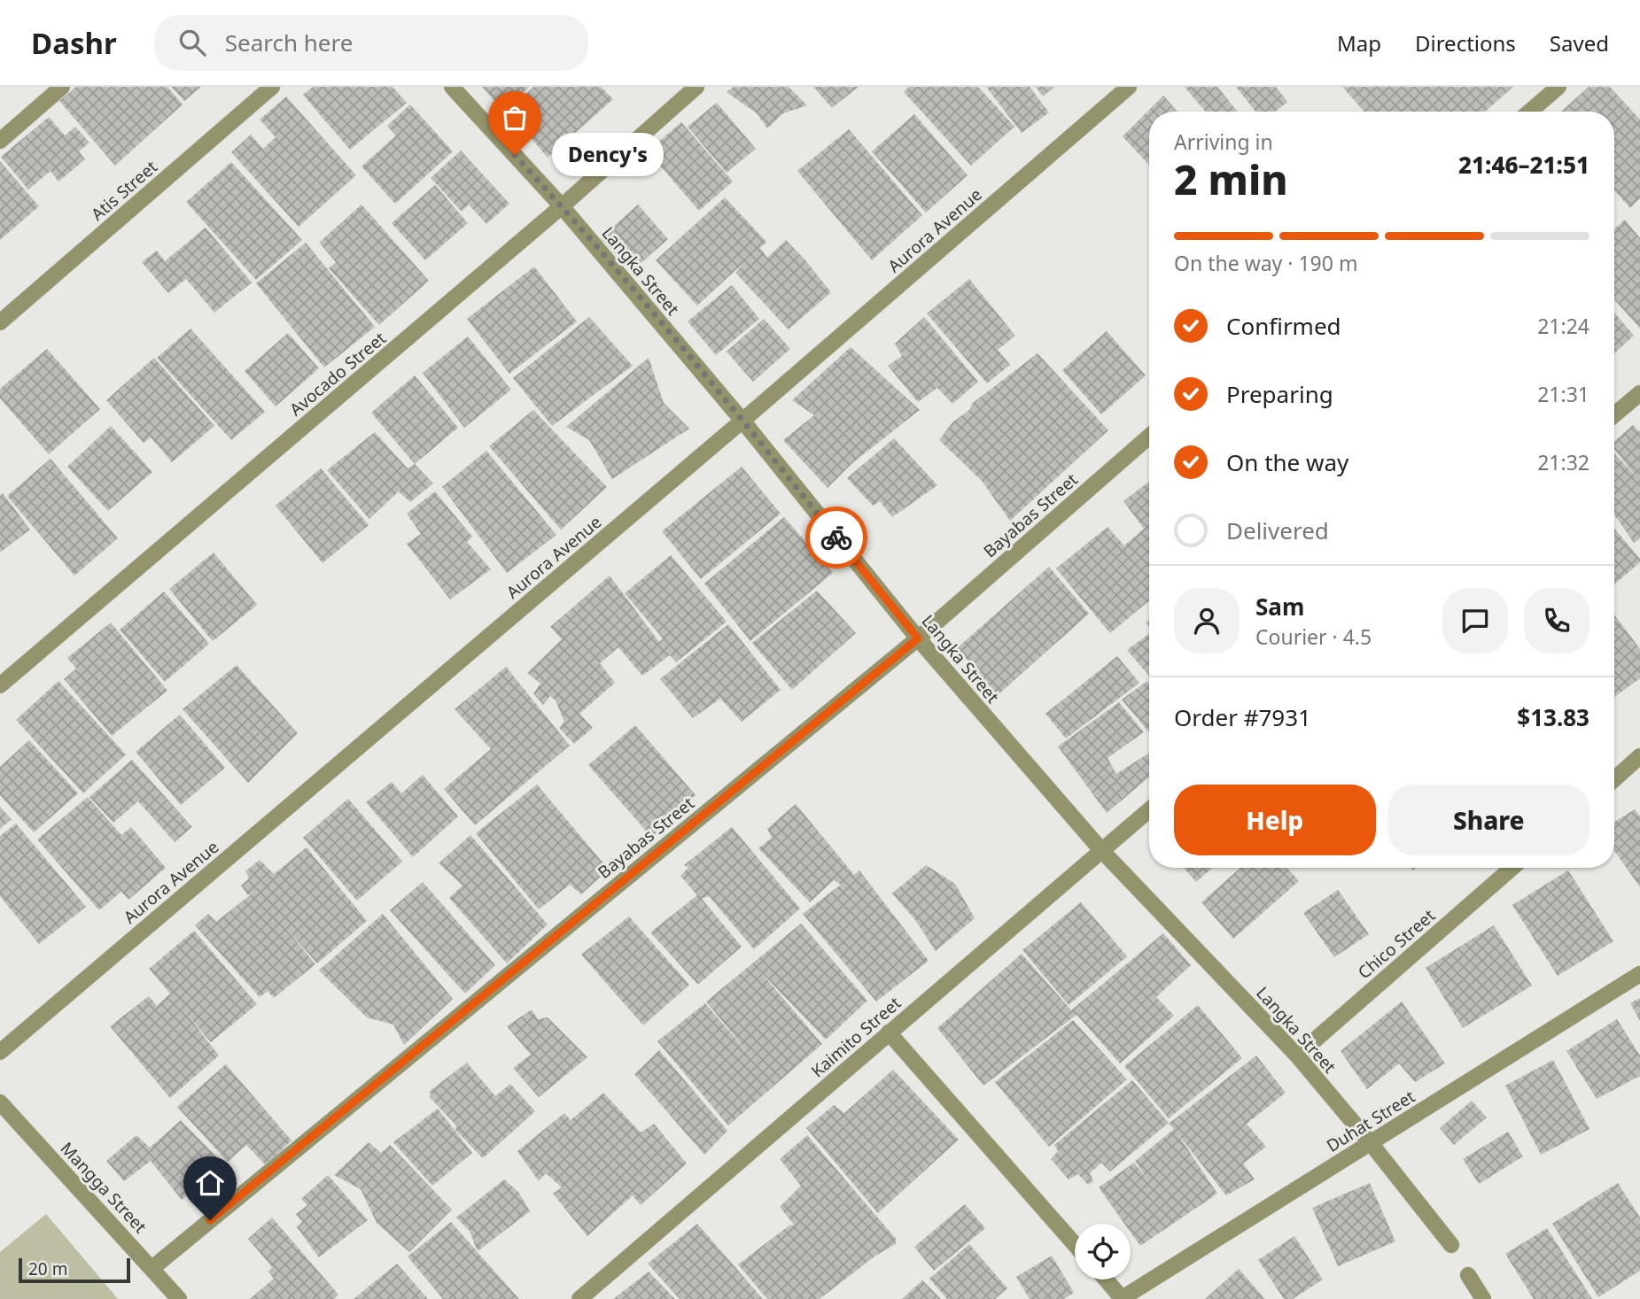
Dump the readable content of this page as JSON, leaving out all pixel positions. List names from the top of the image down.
{
  "streets": {
    "street": [
      "Atis Street",
      "Aurora Avenue",
      "Langka Street",
      "Avocado Street",
      "Bayabas Street",
      "Chico Street",
      "Kaimito Street",
      "Duhat Street",
      "Mangga Street"
    ]
  },
  "crossings": [
    ["Aurora Avenue", "Langka Street"],
    ["Langka Street", "Avocado Street"],
    ["Langka Street", "Bayabas Street"],
    ["Langka Street", "Chico Street"],
    ["Langka Street", "Kaimito Street"],
    ["Langka Street", "Duhat Street"],
    ["Bayabas Street", "Mangga Street"]
  ],
  "places": ["Dency's"],
  "scale_bar": "20 m",
  "page": {
    "header": "Dashr",
    "search": "Search here",
    "nav": ["Map", "Directions", "Saved"],
    "heading": ["2 min", "Arriving in", "21:46–21:51"],
    "panel": [
      "Sam",
      "Courier · 4.5",
      "Order #7931",
      "$13.83"
    ],
    "bubble": "Dency's",
    "bar": "On the way · 190 m",
    "list": [
      ["Confirmed", "21:24"],
      ["Preparing", "21:31"],
      ["On the way", "21:32"],
      "Delivered"
    ],
    "buttons": ["Help", "Share"],
    "scale": "20 m"
  }
}
